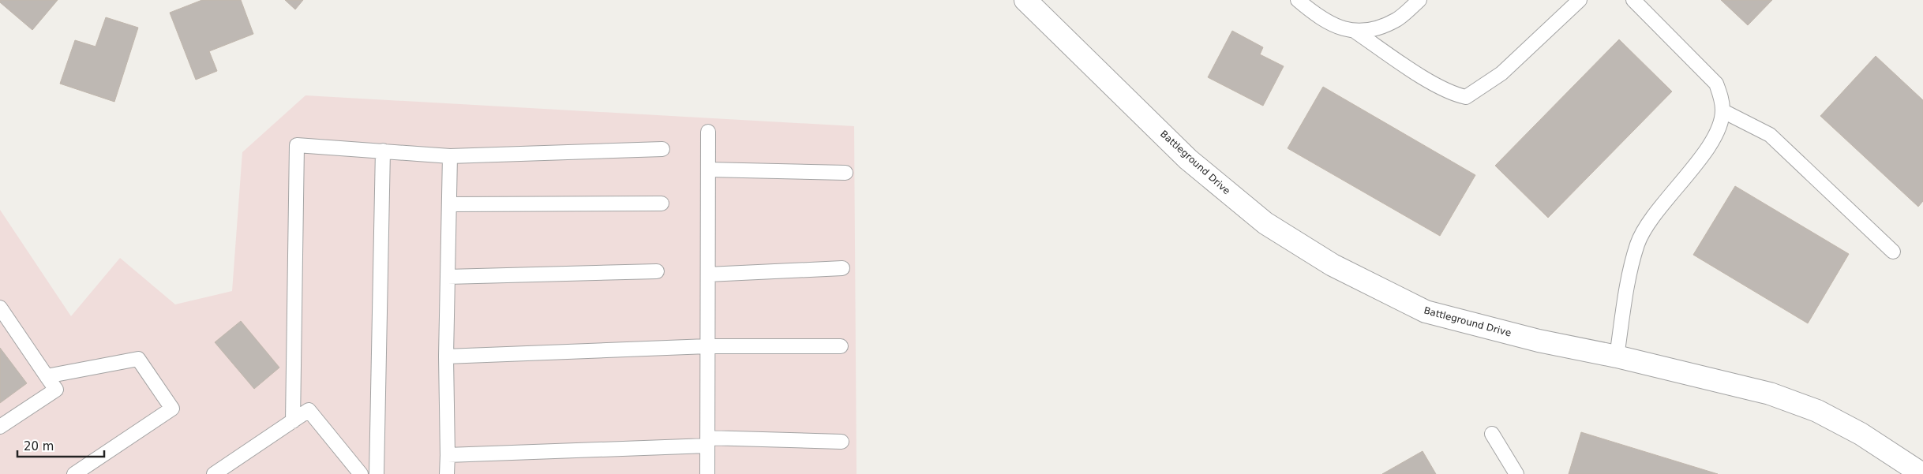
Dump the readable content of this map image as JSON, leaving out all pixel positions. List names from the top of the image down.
{
  "streets": {
    "street": ["Battleground Drive"]
  },
  "scale_bar": "20 m"
}
